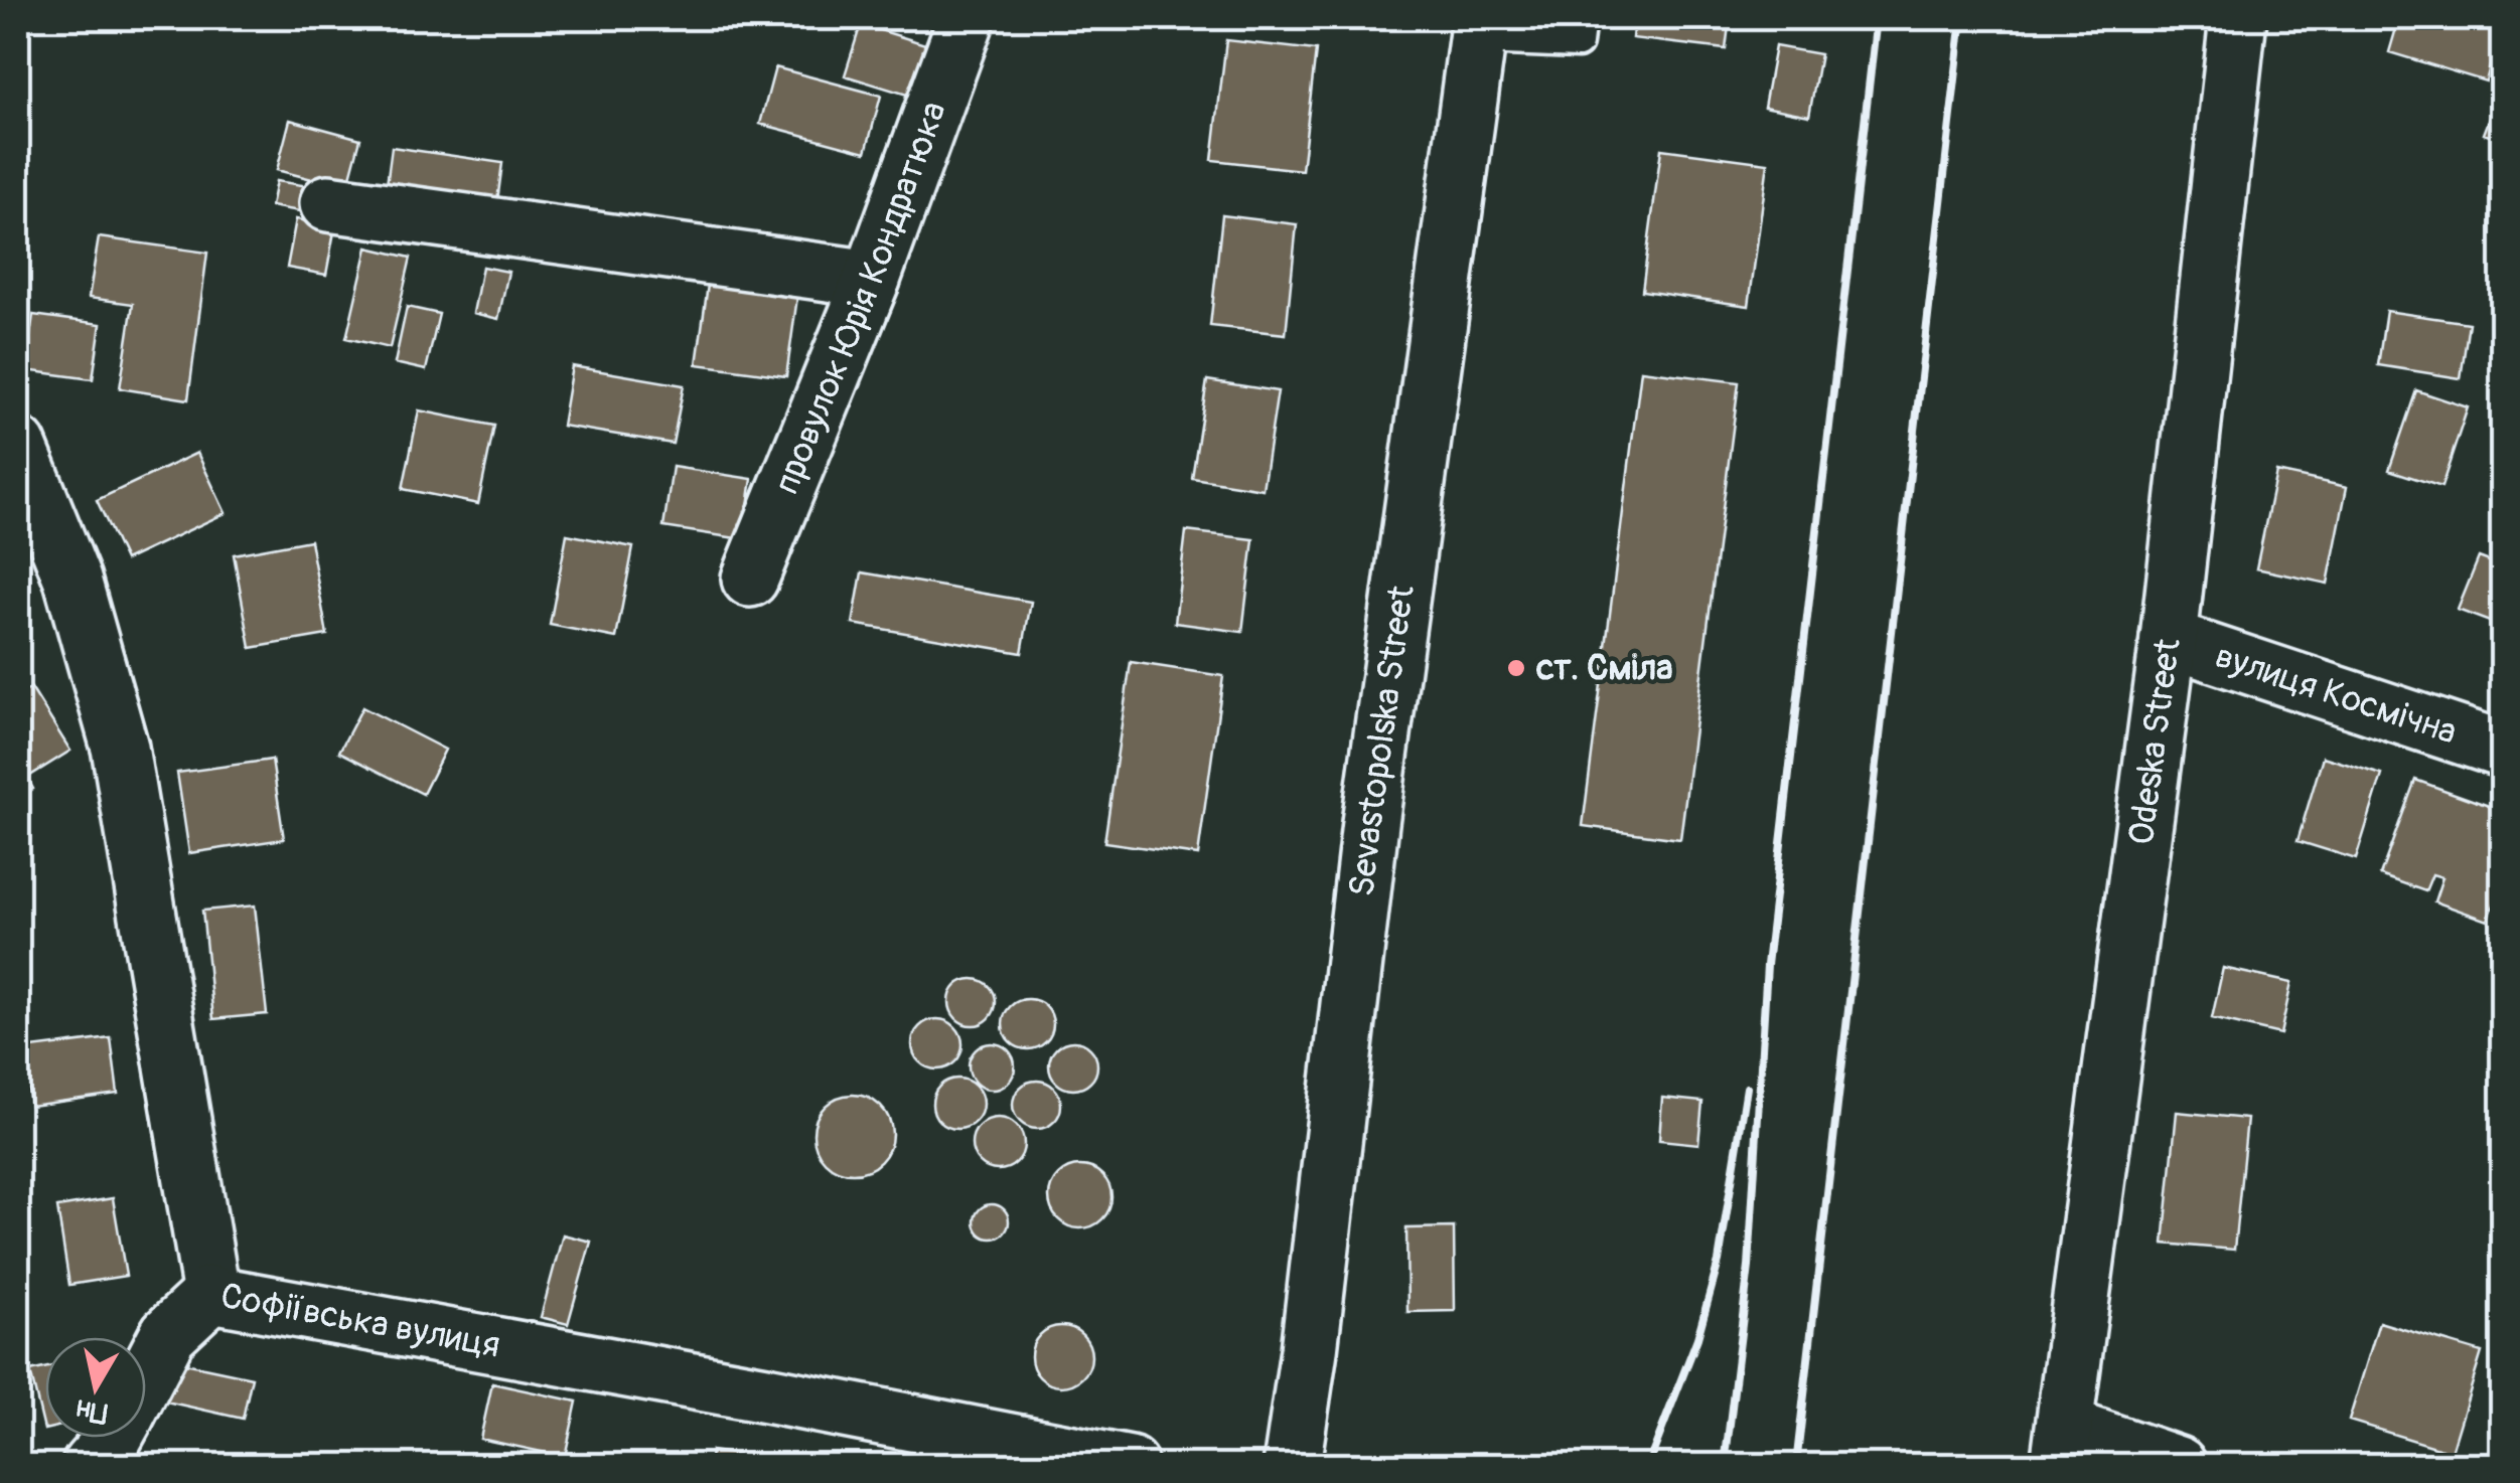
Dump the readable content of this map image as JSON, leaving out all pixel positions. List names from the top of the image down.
{
  "streets": {
    "street": [
      "провулок Юрія Кондратюка",
      "вулиця Космічна",
      "Sevastopolska Street",
      "Odeska Street",
      "Софіївська вулиця"
    ]
  },
  "crossings": [
    ["вулиця Космічна", "Odeska Street"]
  ],
  "places": ["ст. Сміла"],
  "north": "bottom"
}
